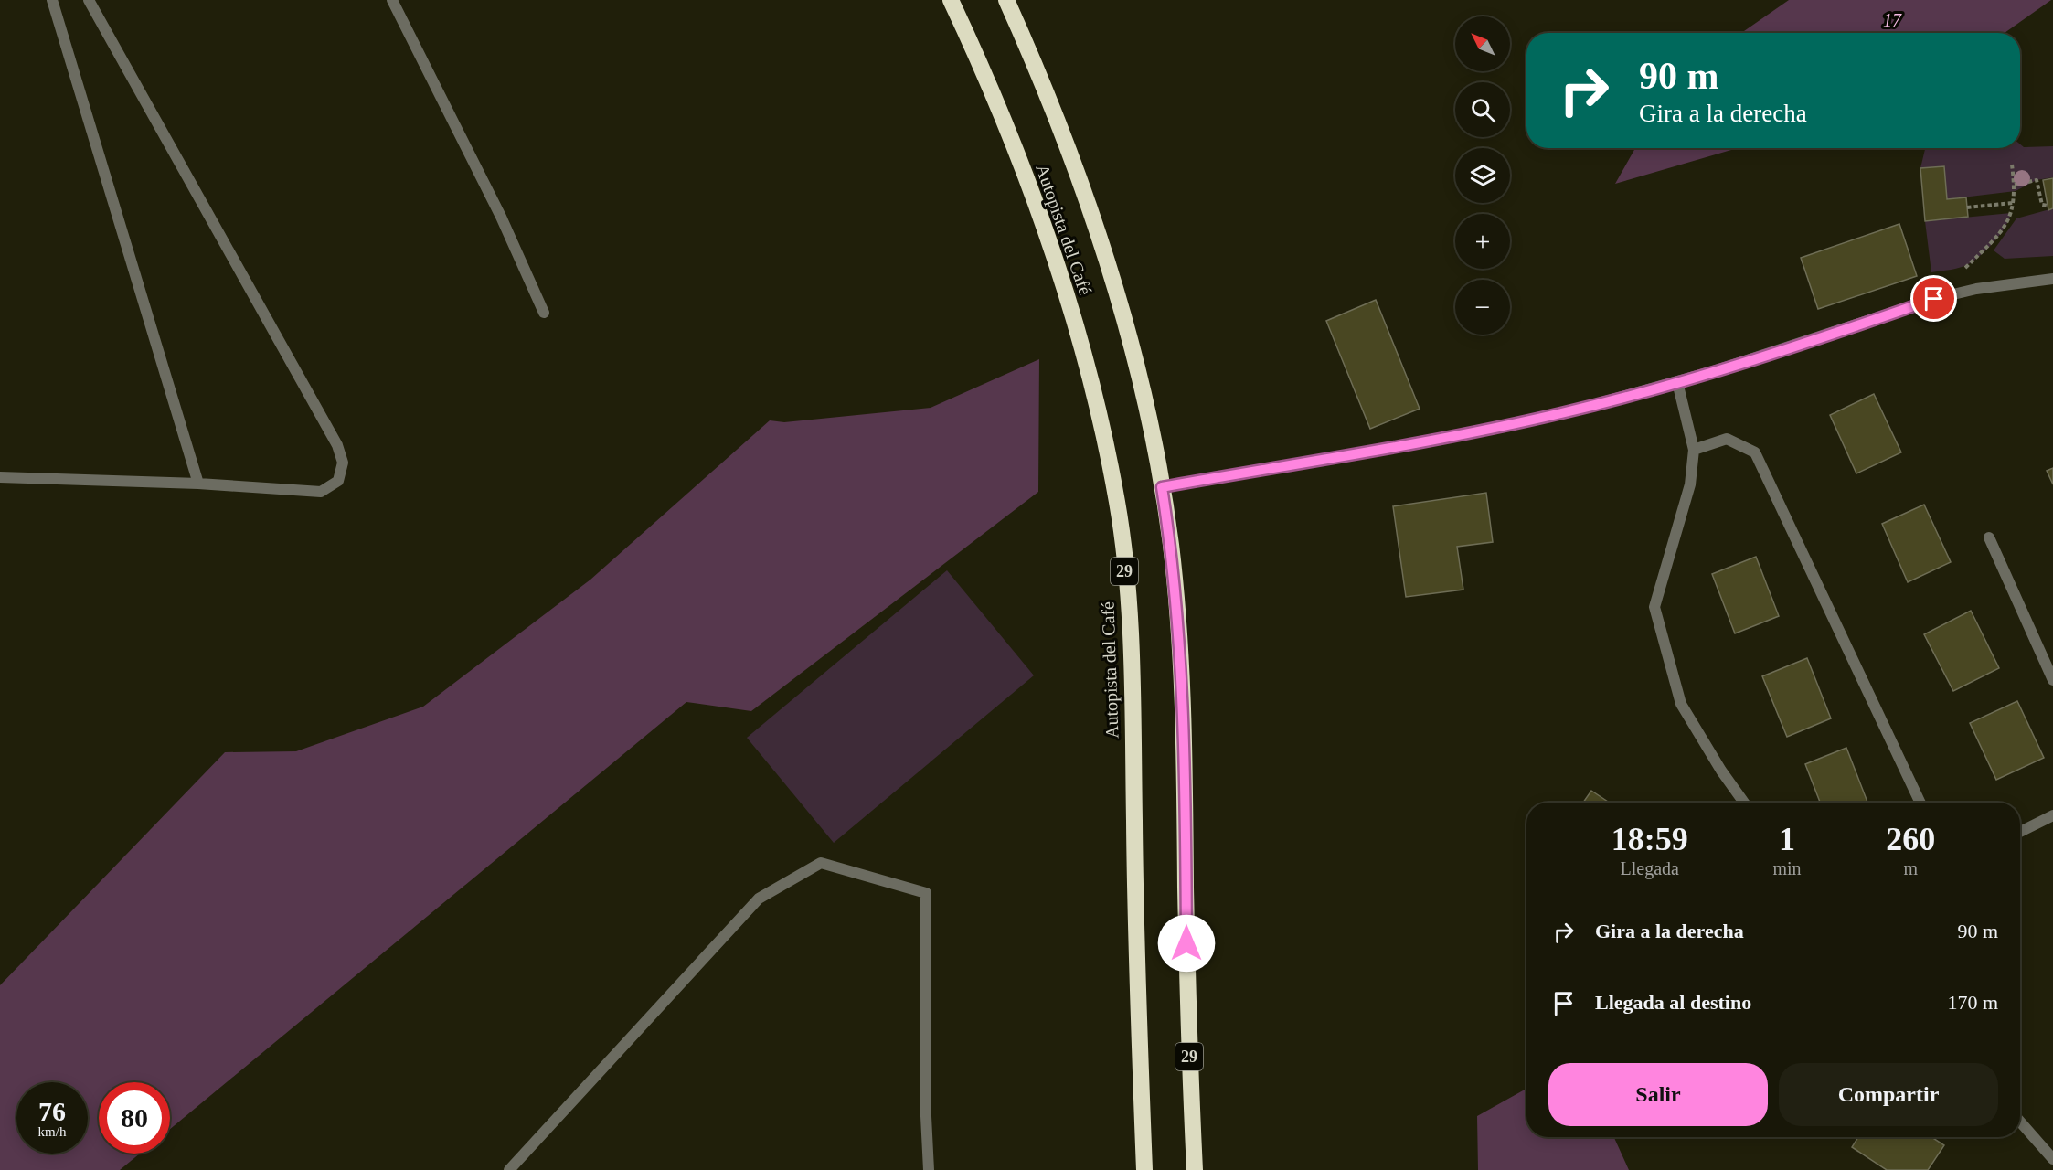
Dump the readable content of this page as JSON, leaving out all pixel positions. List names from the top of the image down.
{
  "streets": {
    "highway": ["Autopista del Café", "29"]
  },
  "parks": ["17"],
  "north": "top left",
  "page": {
    "map_buttons": ["+", "−"],
    "turn": ["90 m", "Gira a la derecha"],
    "eta": [
      "18:59",
      "Llegada",
      "1",
      "min",
      "260",
      "m"
    ],
    "list": [
      {
        "name": "Gira a la derecha",
        "value": "90 m"
      },
      {
        "name": "Llegada al destino",
        "value": "170 m"
      }
    ],
    "buttons": ["Salir", "Compartir"],
    "speed": "76 km/h",
    "limit": "80"
  }
}
